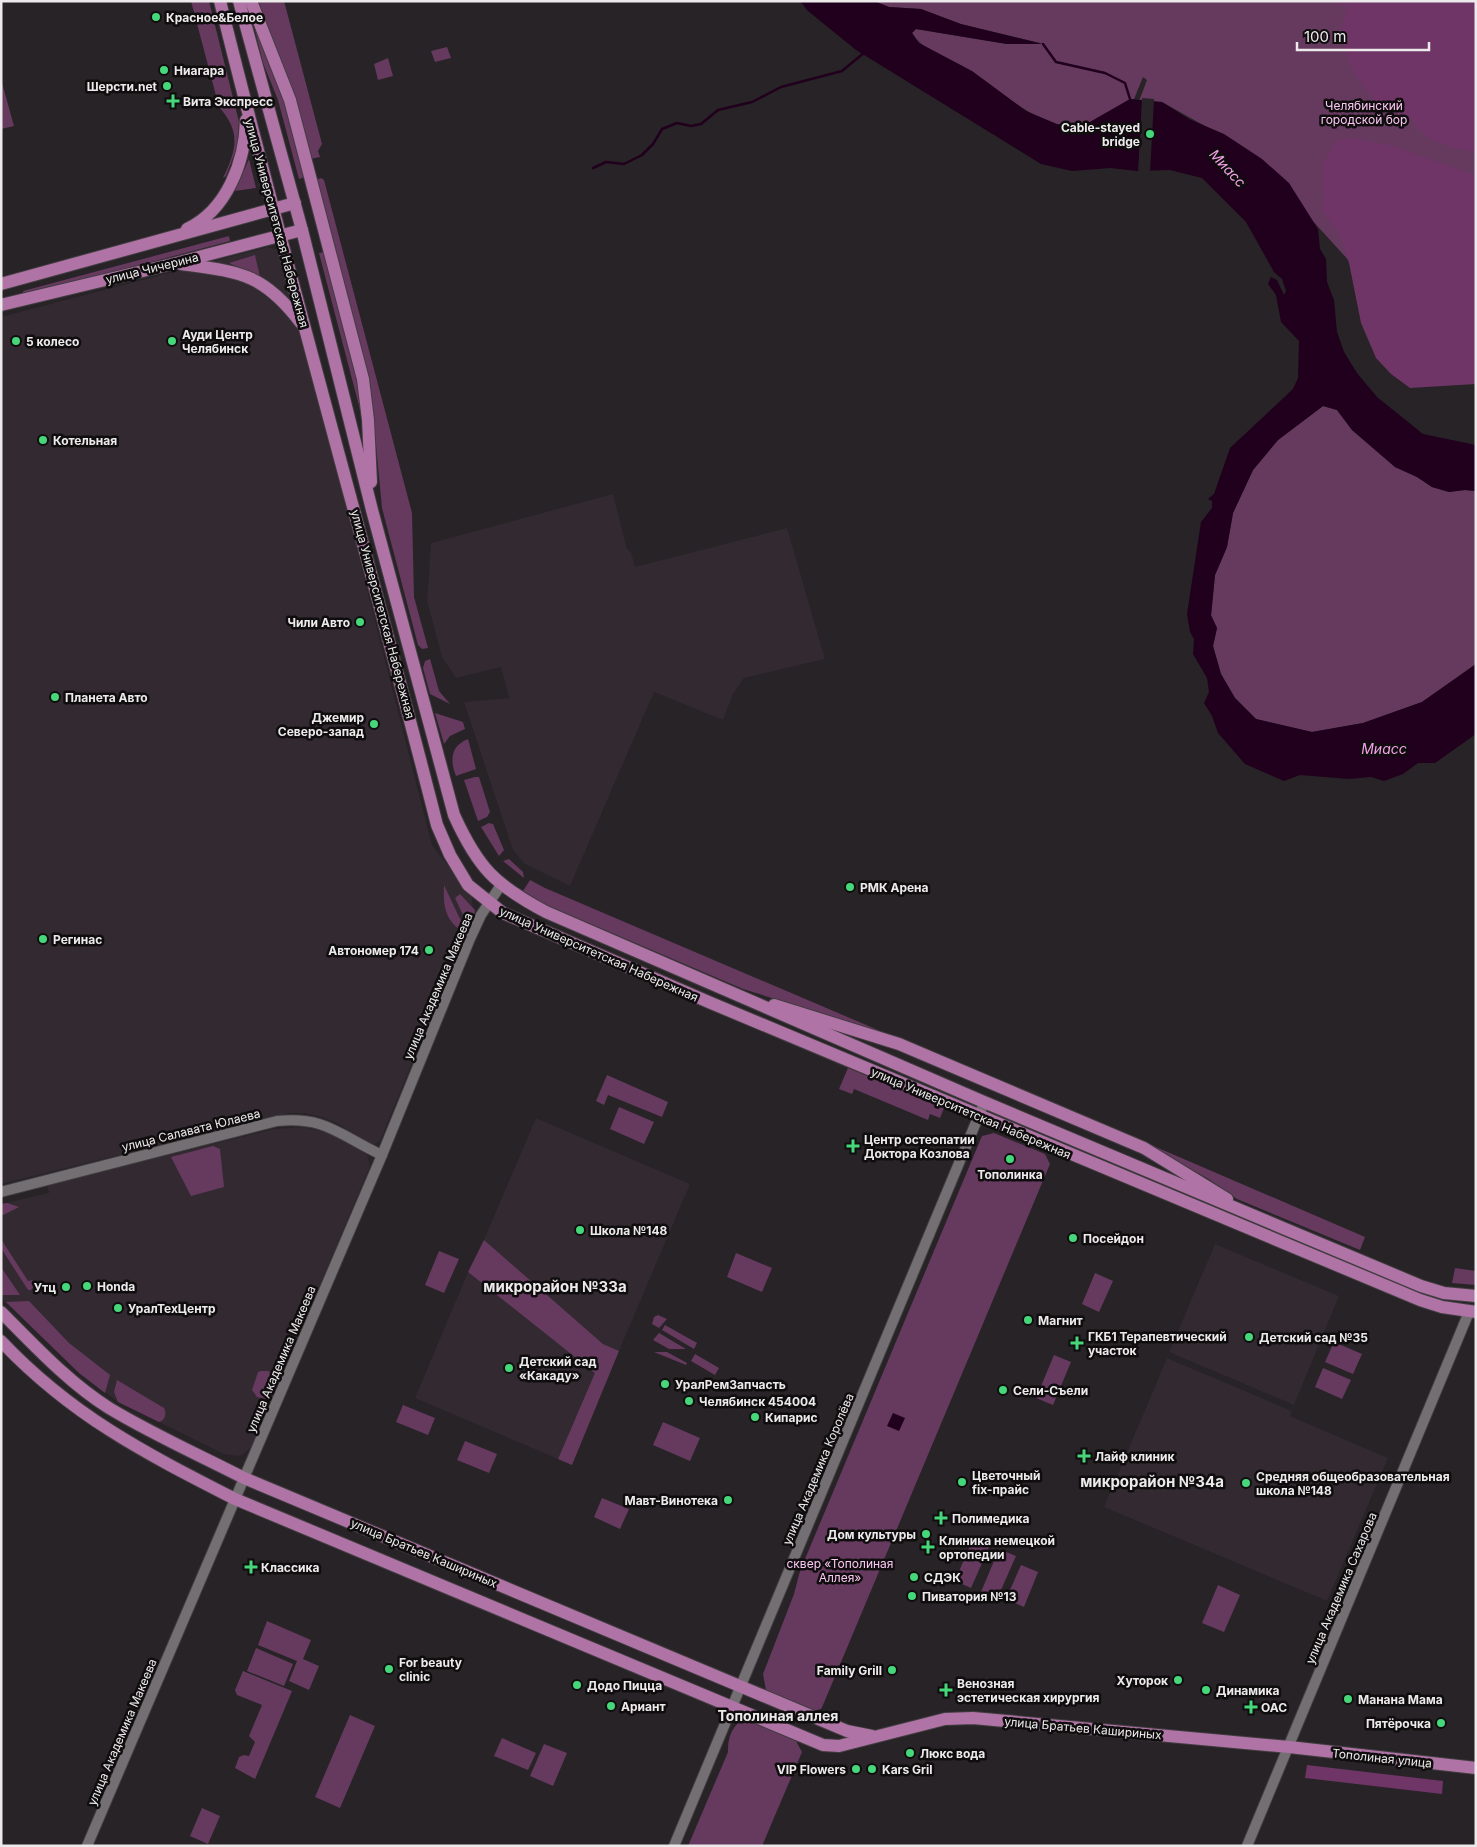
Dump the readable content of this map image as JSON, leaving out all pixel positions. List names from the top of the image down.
{
  "streets": {
    "main road": [
      "улица Университетская Набережная",
      "улица Чичерина",
      "улица Братьев Кашириных",
      "Тополиная улица"
    ],
    "street": [
      "улица Академика Макеева",
      "улица Салавата Юлаева",
      "улица Академика Королёва",
      "улица Академика Сахарова"
    ]
  },
  "crossings": [
    ["улица Университетская Набережная", "улица Чичерина"],
    ["улица Университетская Набережная", "улица Академика Макеева"],
    ["улица Университетская Набережная", "улица Академика Королёва"],
    ["улица Университетская Набережная", "улица Академика Сахарова"],
    ["улица Академика Макеева", "улица Салавата Юлаева"],
    ["улица Академика Макеева", "улица Братьев Кашириных"],
    ["улица Академика Королёва", "улица Братьев Кашириных"],
    ["улица Братьев Кашириных", "улица Академика Сахарова"],
    ["улица Братьев Кашириных", "Тополиная улица"],
    ["улица Академика Сахарова", "Тополиная улица"]
  ],
  "districts": ["микрорайон №33а", "микрорайон №34а", "Тополиная аллея"],
  "water": ["Миасс"],
  "parks": ["Челябинский городской бор", "сквер «Тополиная Аллея»"],
  "places": {
    "other": [
      "Красное&Белое",
      "Ниагара",
      "Шерсти.net",
      "Cable-stayed bridge",
      "5 колесо",
      "Ауди Центр Челябинск",
      "Котельная",
      "Чили Авто",
      "Планета Авто",
      "Джемир Северо-запад",
      "РМК Арена",
      "Регинас",
      "Автономер 174",
      "Тополинка",
      "Школа №148",
      "Посейдон",
      "Honda",
      "Утц",
      "УралТехЦентр",
      "Магнит",
      "Детский сад №35",
      "Детский сад «Какаду»",
      "УралРемЗапчасть",
      "Сели-Съели",
      "Челябинск 454004",
      "Кипарис",
      "Цветочный fix-прайс",
      "Средняя общеобразовательная школа №148",
      "Мавт-Винотека",
      "Дом культуры",
      "СДЭК",
      "Пиватория №13",
      "For beauty clinic",
      "Family Grill",
      "Хуторок",
      "Додо Пицца",
      "Динамика",
      "Манана Мама",
      "Ариант",
      "Пятёрочка",
      "Люкс вода",
      "VIP Flowers",
      "Kars Gril"
    ],
    "health": [
      "Вита Экспресс",
      "Центр остеопатии Доктора Козлова",
      "ГКБ1 Терапевтический участок",
      "Лайф клиник",
      "Полимедика",
      "Клиника немецкой ортопедии",
      "Классика",
      "Венозная эстетическая хирургия",
      "ОАС"
    ]
  },
  "scale_bar": "100 m"
}
